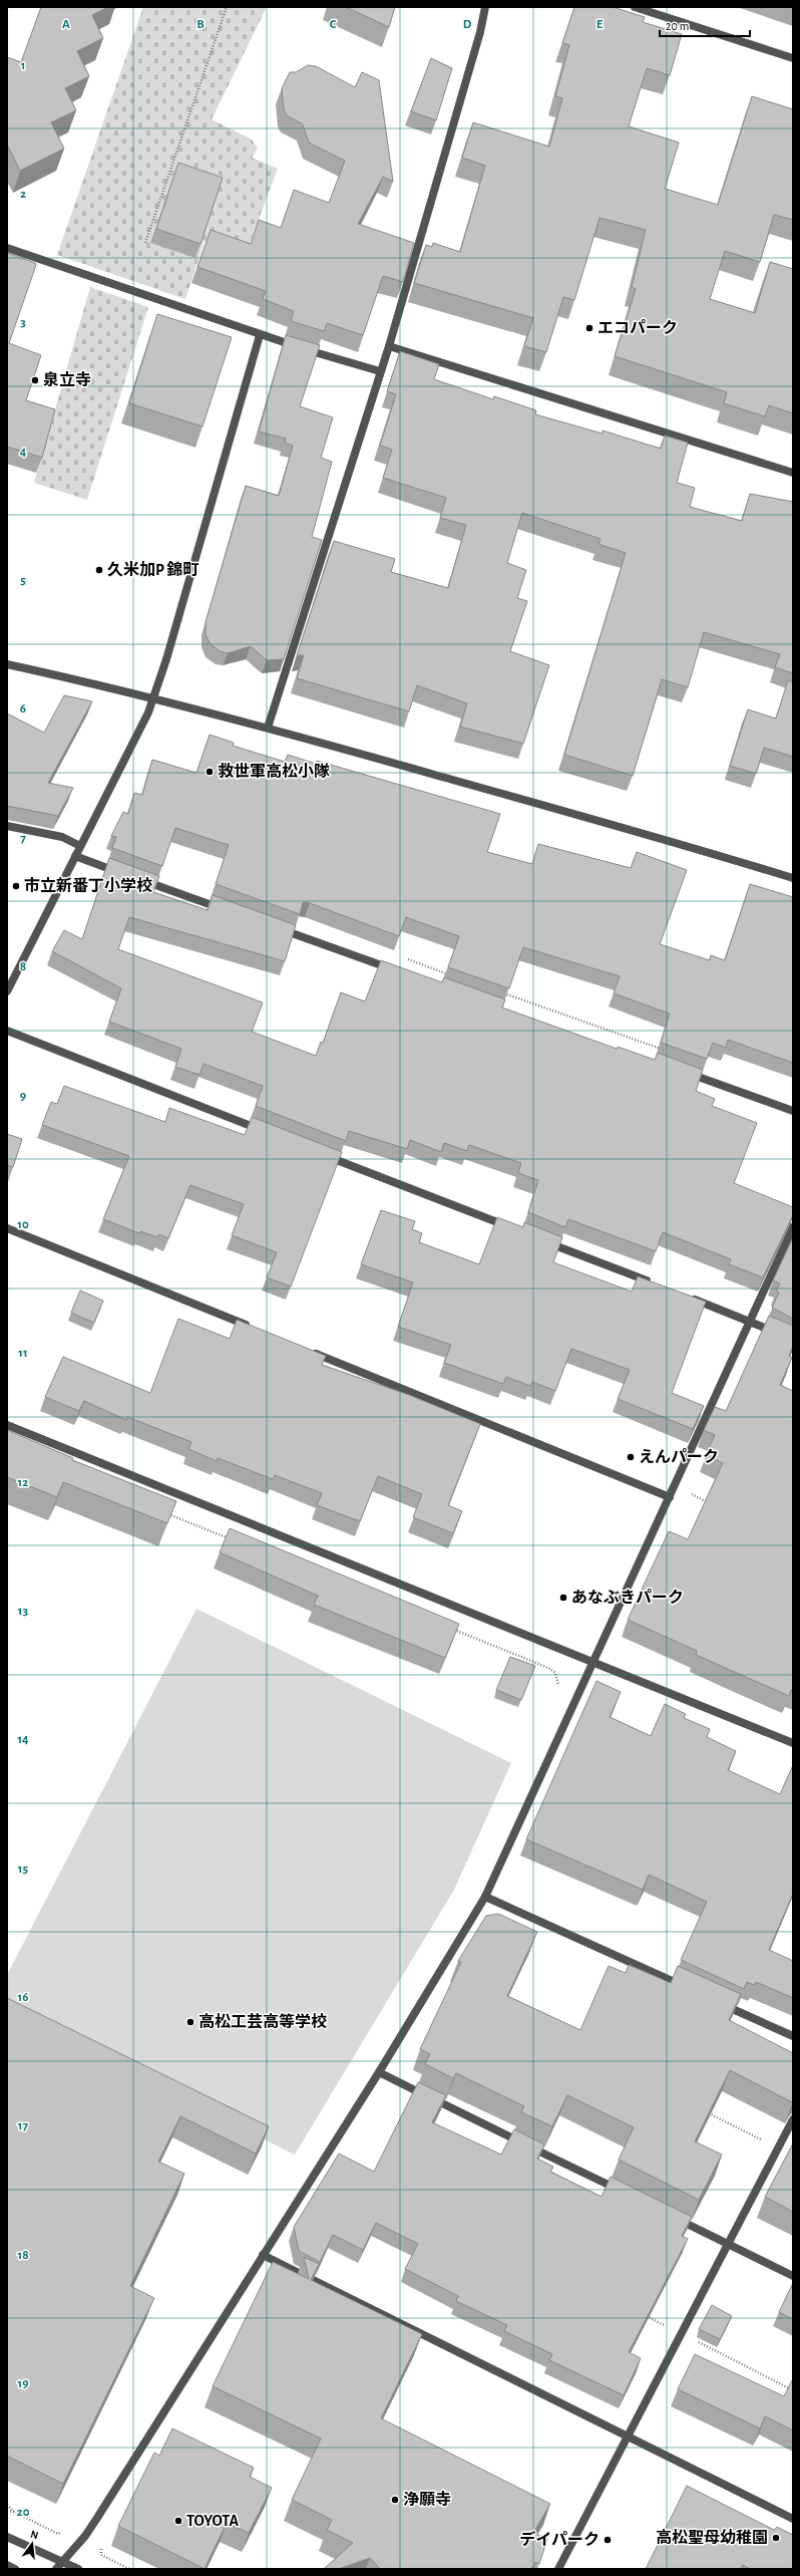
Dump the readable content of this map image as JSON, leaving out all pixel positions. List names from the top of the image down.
{
  "places": [
    "エコパーク",
    "泉立寺",
    "久米加P 錦町",
    "救世軍高松小隊",
    "市立新番丁小学校",
    "えんパーク",
    "あなぶきパーク",
    "高松工芸高等学校",
    "浄願寺",
    "TOYOTA",
    "高松聖母幼稚園",
    "デイパーク"
  ],
  "scale_bar": "20 m",
  "north": "top",
  "grid": {
    "columns": [
      "A",
      "B",
      "C",
      "D",
      "E"
    ],
    "rows": [
      "1",
      "2",
      "3",
      "4",
      "5",
      "6",
      "7",
      "8",
      "9",
      "10",
      "11",
      "12",
      "13",
      "14",
      "15",
      "16",
      "17",
      "18",
      "19",
      "20"
    ]
  }
}
